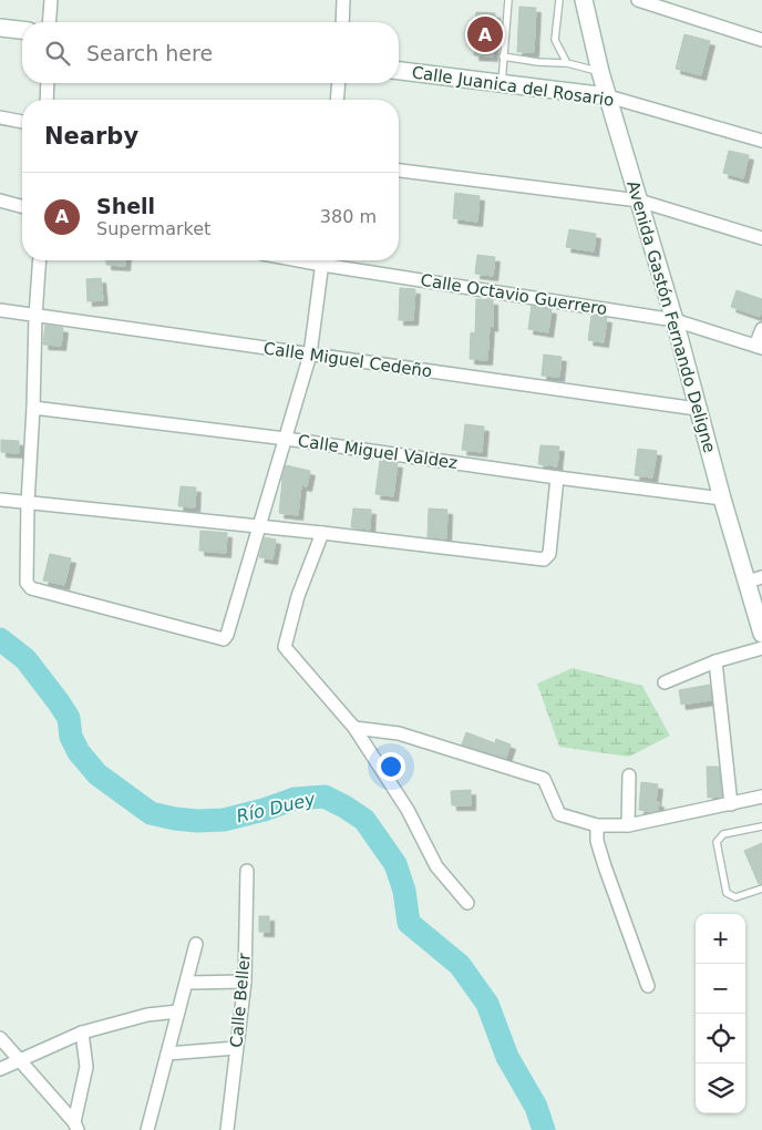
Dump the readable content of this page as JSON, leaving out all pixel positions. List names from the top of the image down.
{
  "streets": {
    "street": [
      "Calle Juanica del Rosario",
      "Calle Octavio Guerrero",
      "Avenida Gastón Fernando Deligne",
      "Calle Miguel Cedeño",
      "Calle Miguel Valdez",
      "Calle Beller"
    ]
  },
  "crossings": [
    ["Calle Juanica del Rosario", "Avenida Gastón Fernando Deligne"],
    ["Calle Octavio Guerrero", "Avenida Gastón Fernando Deligne"],
    ["Avenida Gastón Fernando Deligne", "Calle Miguel Cedeño"],
    ["Avenida Gastón Fernando Deligne", "Calle Miguel Valdez"]
  ],
  "water": ["Río Duey"],
  "page": {
    "pins": "A",
    "search": "Search here",
    "heading": "Nearby",
    "list": [
      {
        "mark": "A",
        "name": "Shell",
        "note": "Supermarket",
        "value": "380 m"
      }
    ],
    "map_buttons": ["+", "−"]
  }
}
